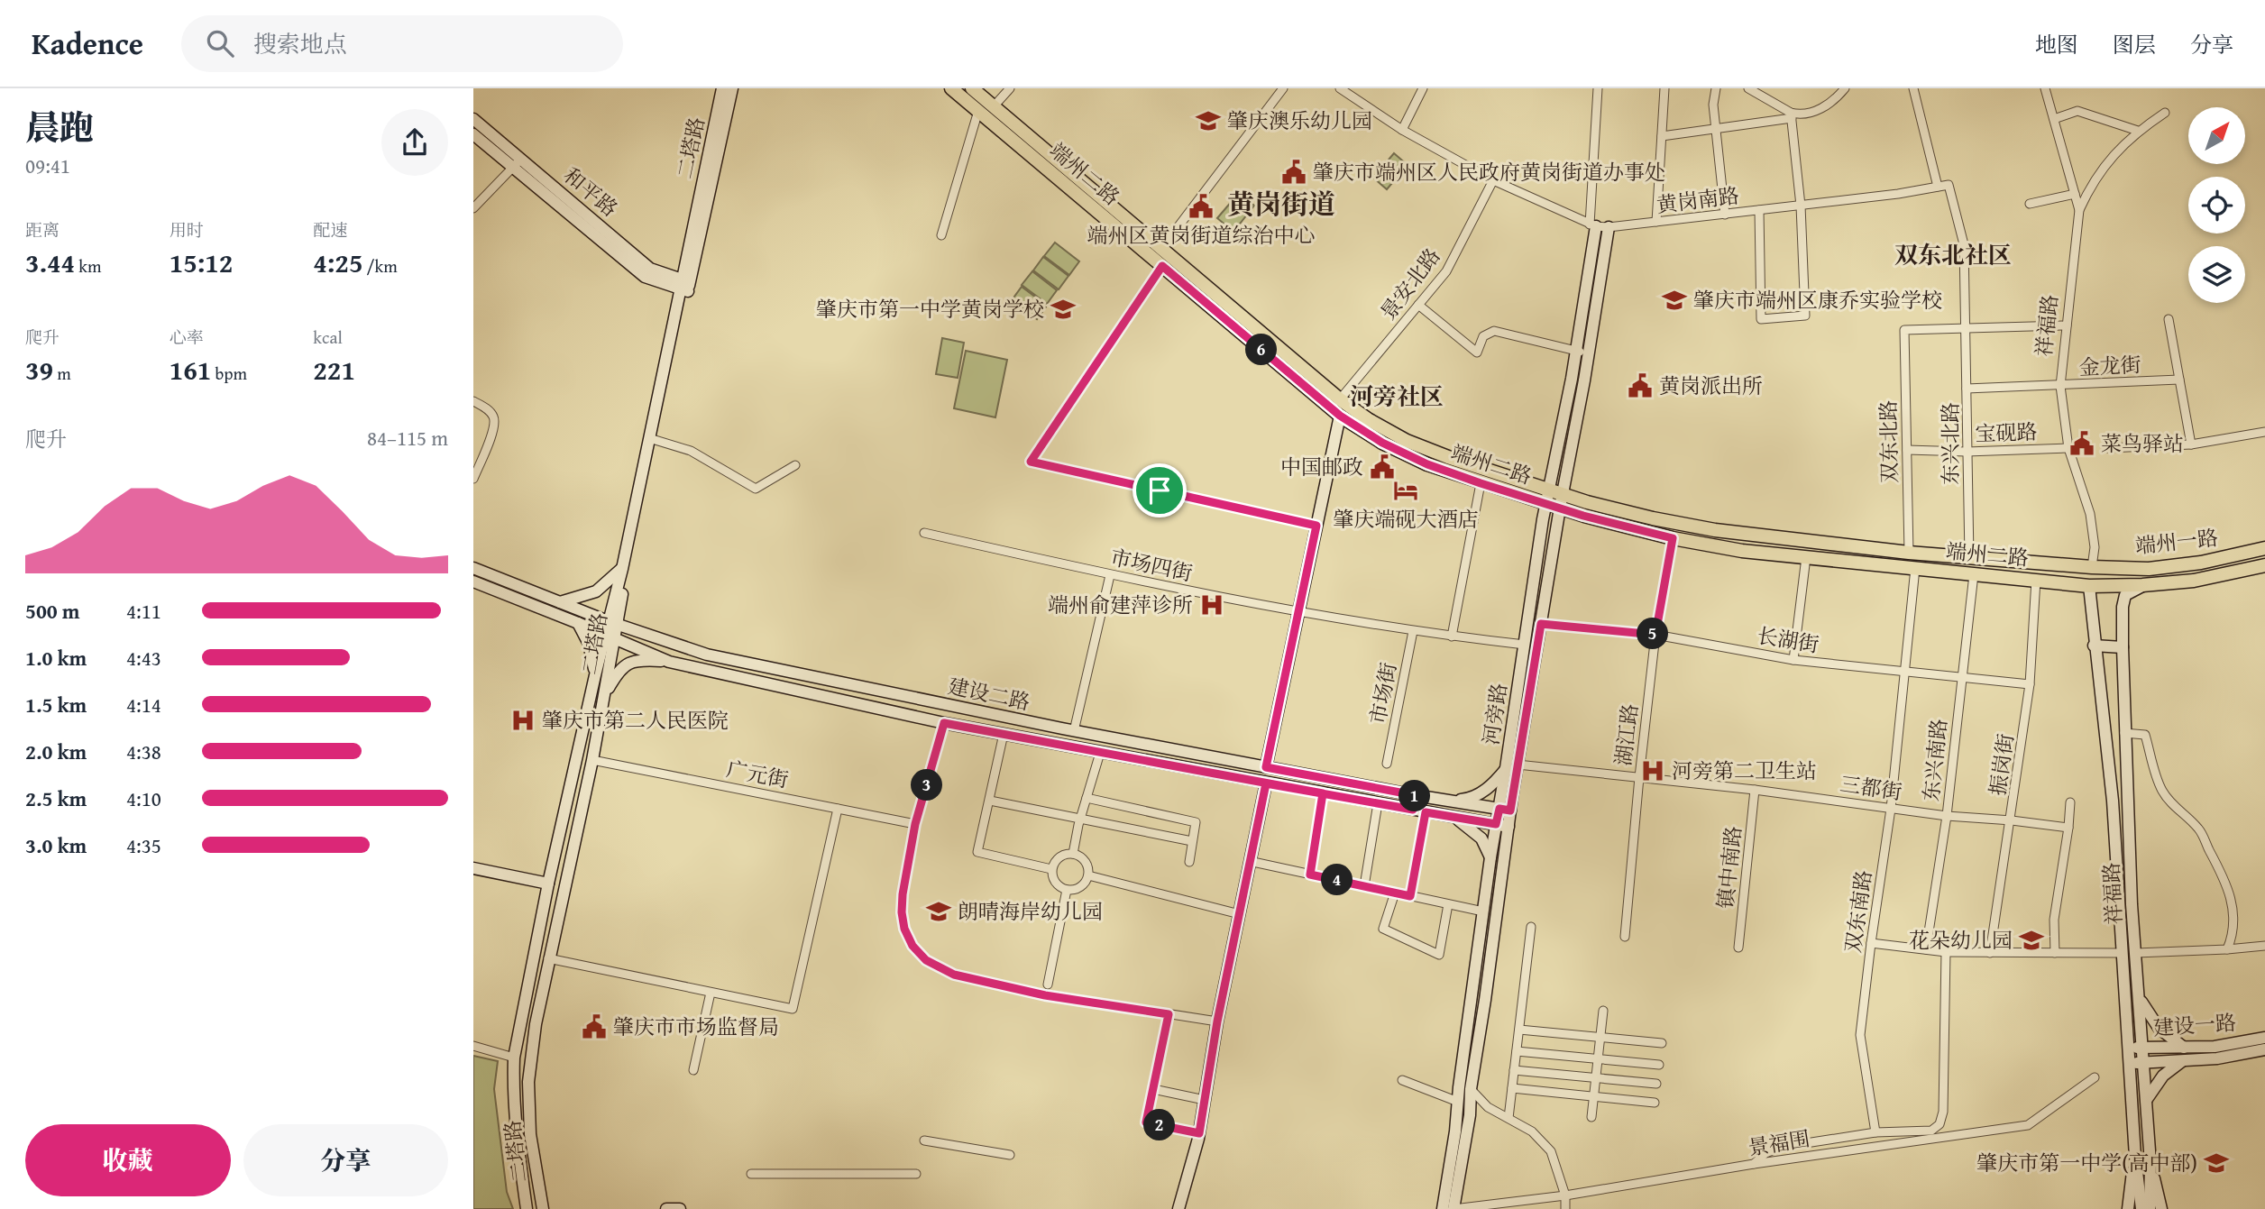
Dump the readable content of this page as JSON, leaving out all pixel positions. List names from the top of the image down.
{
  "streets": {
    "main road": ["端州二路", "端州一路"],
    "street": [
      "二塔路",
      "和平路",
      "黄岗南路",
      "景安北路",
      "祥福路",
      "金龙街",
      "宝砚路",
      "双东北路",
      "东兴北路",
      "市场四街",
      "长湖街",
      "市场街",
      "建设二路",
      "河旁路",
      "湖江路",
      "东兴南路",
      "振岗街",
      "广元街",
      "三都街",
      "镇中南路",
      "双东南路",
      "建设一路",
      "景福围"
    ]
  },
  "crossings": [
    ["二塔路", "和平路"],
    ["二塔路", "建设二路"],
    ["二塔路", "广元街"],
    ["端州二路", "景安北路"],
    ["端州二路", "祥福路"],
    ["端州二路", "双东北路"],
    ["端州二路", "东兴北路"],
    ["端州二路", "端州一路"],
    ["端州二路", "河旁路"],
    ["端州二路", "湖江路"],
    ["端州二路", "东兴南路"],
    ["端州二路", "振岗街"],
    ["端州二路", "双东南路"],
    ["黄岗南路", "河旁路"],
    ["祥福路", "金龙街"],
    ["祥福路", "宝砚路"],
    ["祥福路", "端州一路"],
    ["祥福路", "建设一路"],
    ["金龙街", "东兴北路"],
    ["宝砚路", "双东北路"],
    ["宝砚路", "东兴北路"],
    ["双东北路", "东兴北路"],
    ["市场四街", "市场街"],
    ["市场四街", "河旁路"],
    ["长湖街", "河旁路"],
    ["长湖街", "湖江路"],
    ["长湖街", "东兴南路"],
    ["长湖街", "振岗街"],
    ["长湖街", "双东南路"],
    ["建设二路", "河旁路"],
    ["河旁路", "三都街"],
    ["河旁路", "景福围"],
    ["湖江路", "三都街"],
    ["东兴南路", "三都街"],
    ["振岗街", "三都街"],
    ["三都街", "镇中南路"],
    ["三都街", "双东南路"]
  ],
  "districts": ["黄岗街道", "双东北社区", "河旁社区"],
  "places": {
    "school or university": [
      "肇庆澳乐幼儿园",
      "肇庆市端州区康乔实验学校",
      "肇庆市第一中学黄岗学校",
      "朗晴海岸幼儿园",
      "花朵幼儿园",
      "肇庆市第一中学(高中部)"
    ],
    "public building": [
      "肇庆市端州区人民政府黄岗街道办事处",
      "端州区黄岗街道综治中心",
      "黄岗派出所",
      "菜鸟驿站",
      "中国邮政",
      "肇庆市市场监督局"
    ],
    "hotel": ["肇庆端砚大酒店"],
    "hospital": ["端州俞建萍诊所", "肇庆市第二人民医院", "河旁第二卫生站"]
  },
  "north": "top right",
  "page": {
    "header": "Kadence",
    "search": "搜索地点",
    "nav": ["地图", "图层", "分享"],
    "heading": ["晨跑", "09:41"],
    "stats": [
      ["距离", "3.44 km"],
      ["用时", "15:12"],
      ["配速", "4:25 /km"],
      ["爬升", "39 m"],
      ["心率", "161 bpm"],
      ["kcal", "221"]
    ],
    "pins": [
      "6",
      "5",
      "3",
      "1",
      "4",
      "2"
    ],
    "chart": ["爬升", "84–115 m"],
    "list": [
      {
        "name": "500 m",
        "note": "4:11"
      },
      {
        "name": "1.0 km",
        "note": "4:43"
      },
      {
        "name": "1.5 km",
        "note": "4:14"
      },
      {
        "name": "2.0 km",
        "note": "4:38"
      },
      {
        "name": "2.5 km",
        "note": "4:10"
      },
      {
        "name": "3.0 km",
        "note": "4:35"
      }
    ],
    "buttons": ["收藏", "分享"]
  }
}
